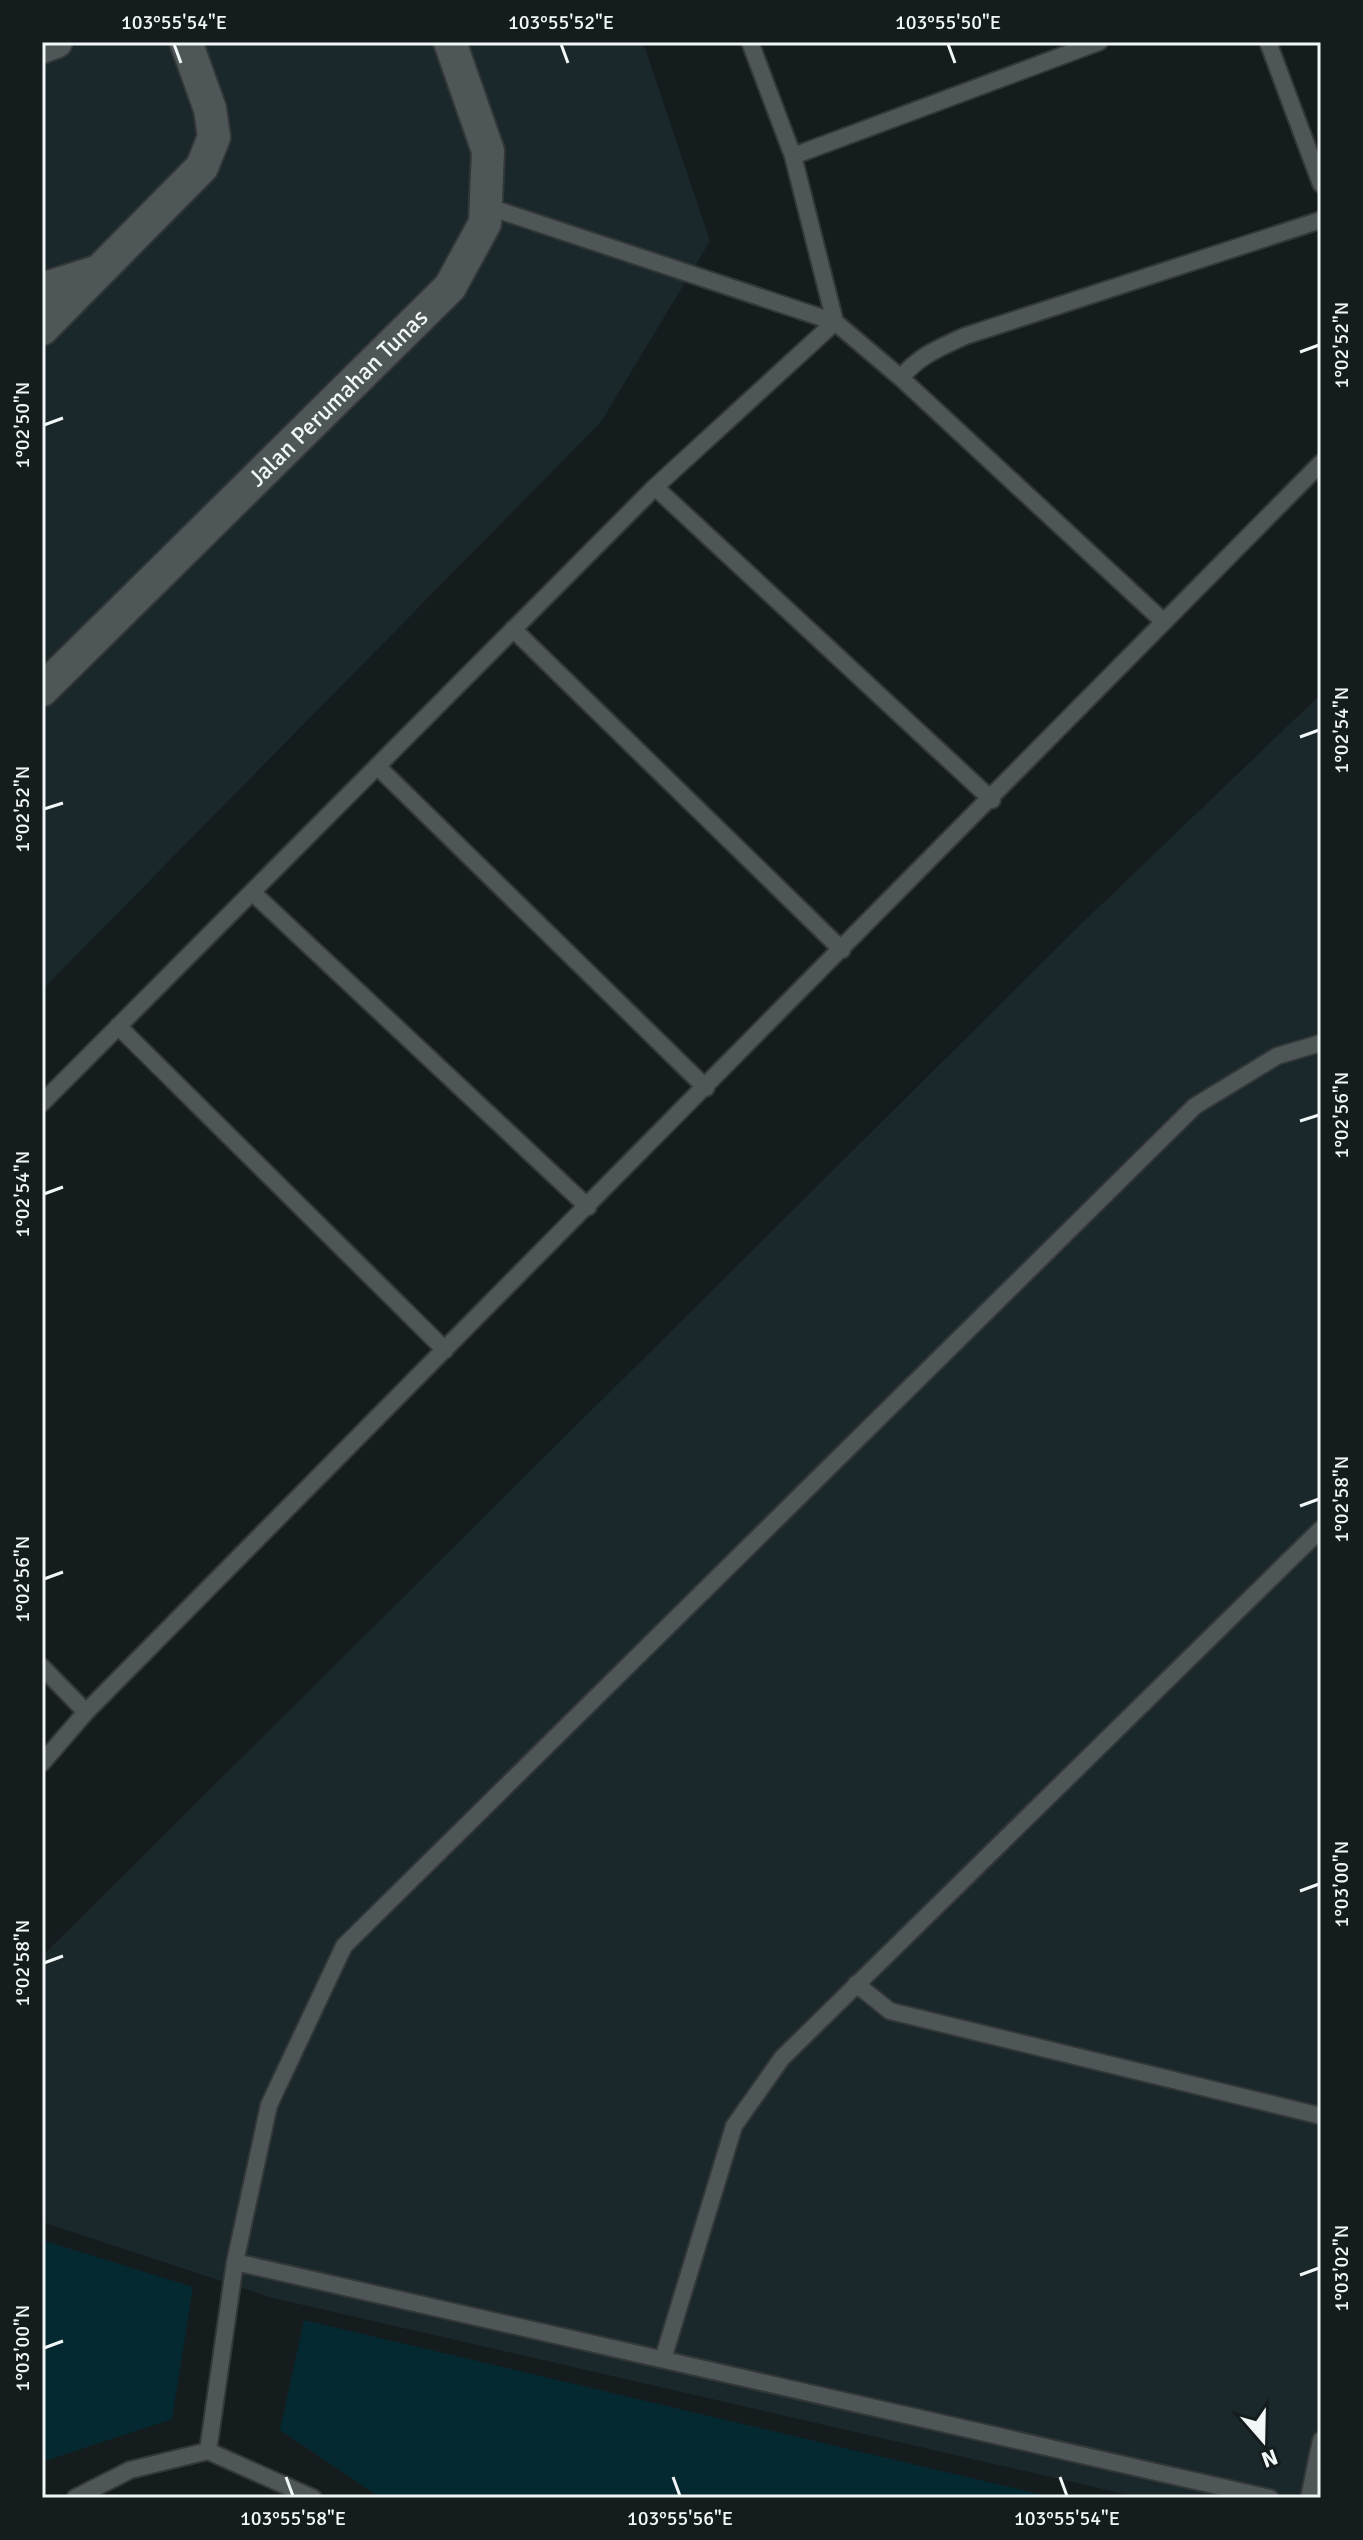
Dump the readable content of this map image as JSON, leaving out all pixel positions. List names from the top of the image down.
{
  "streets": {
    "street": ["Jalan Perumahan Tunas"]
  },
  "north": "bottom",
  "coordinates": [
    "103°55'54\"E",
    "103°55'52\"E",
    "103°55'50\"E",
    "1°02'52\"N",
    "1°02'50\"N",
    "1°02'54\"N",
    "1°02'56\"N",
    "1°02'58\"N",
    "1°03'00\"N",
    "1°03'02\"N",
    "103°55'58\"E",
    "103°55'56\"E"
  ]
}
